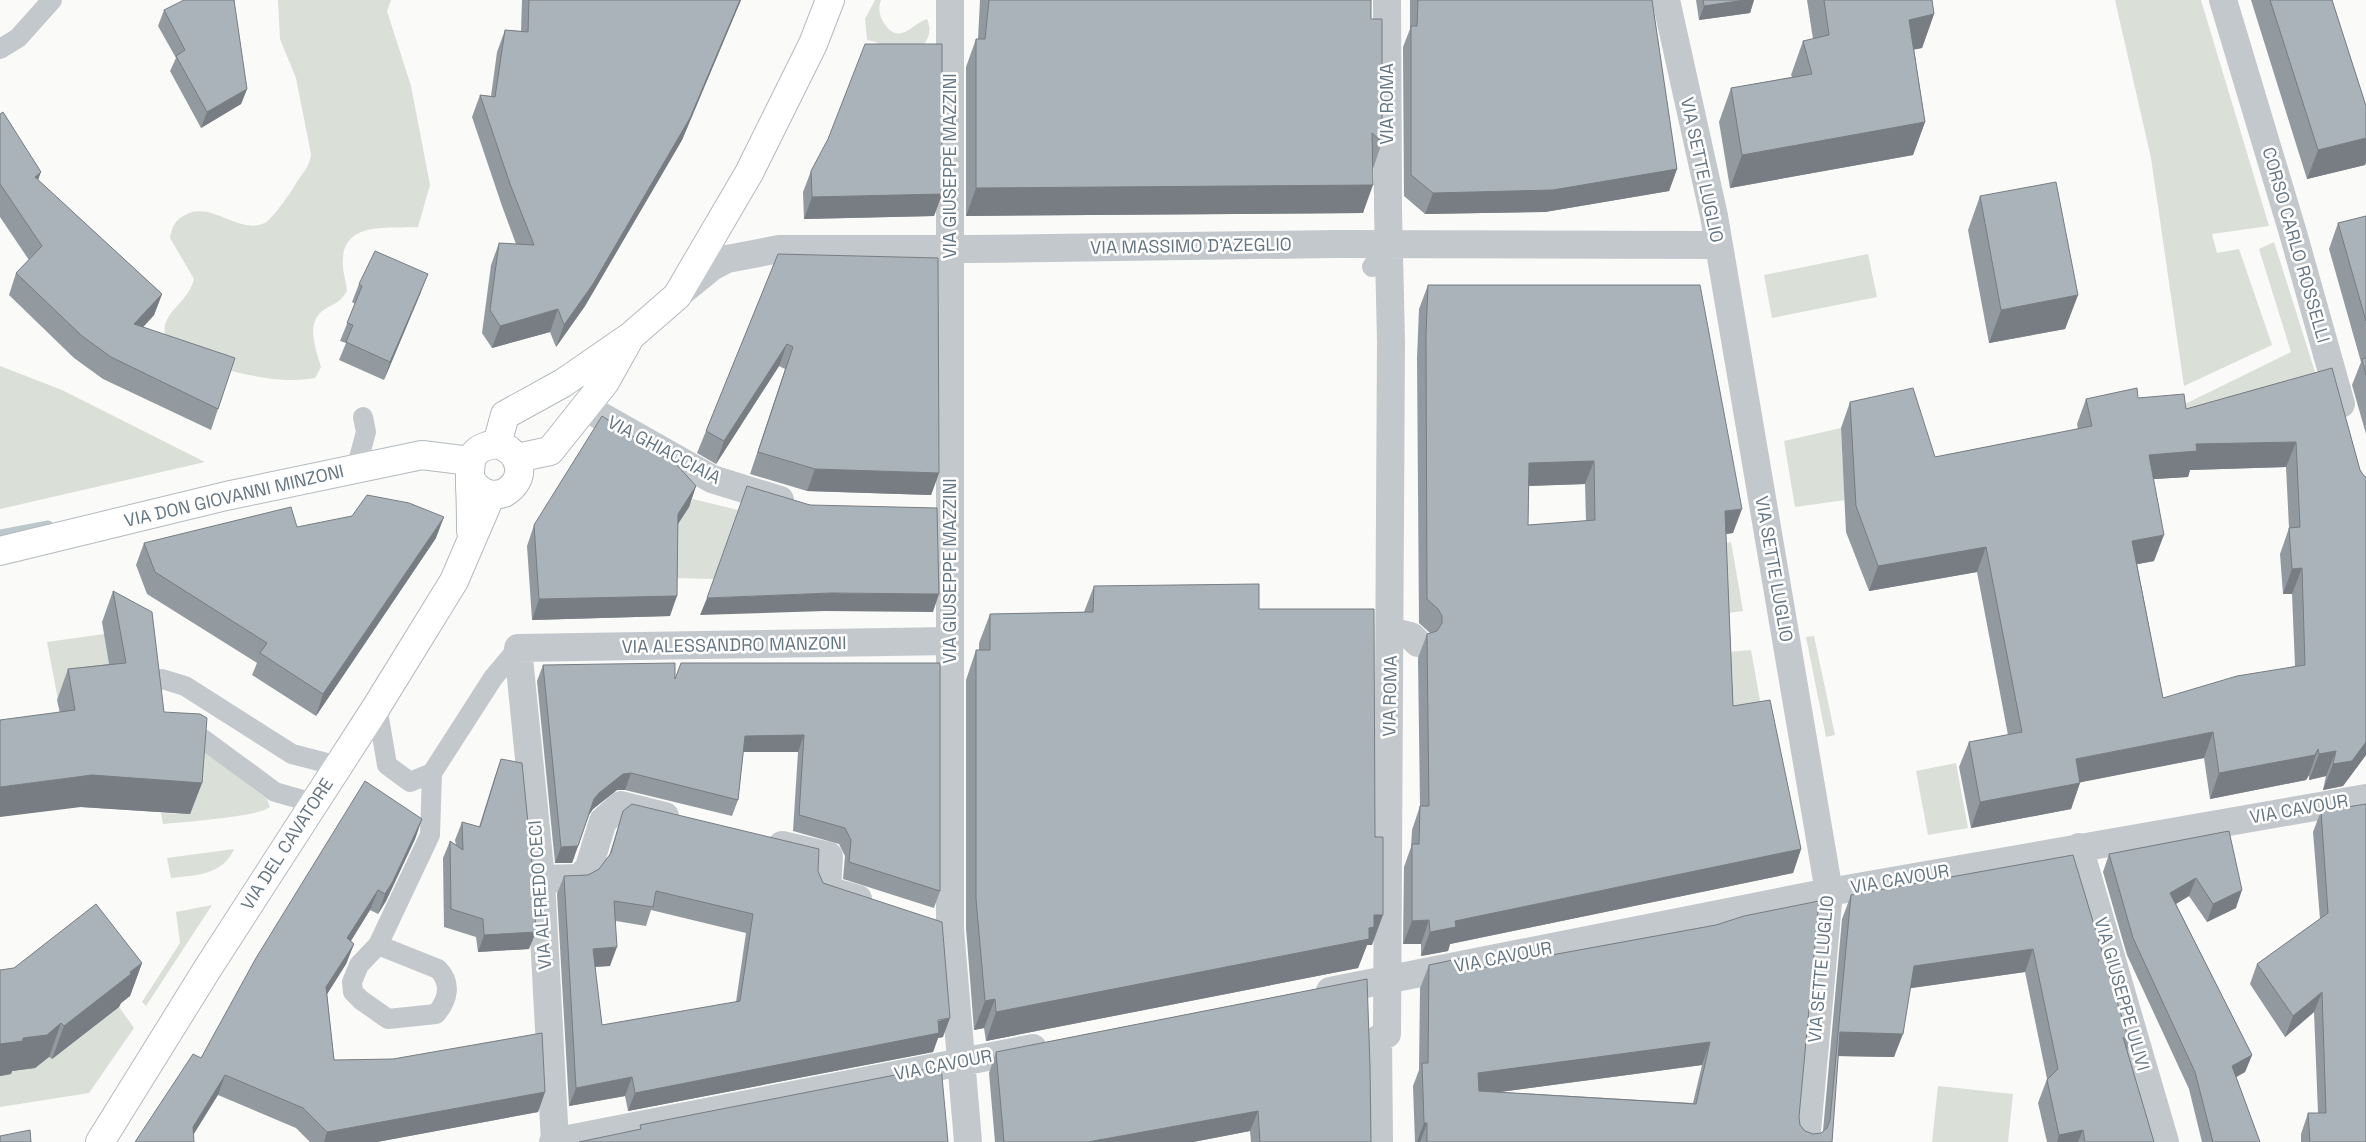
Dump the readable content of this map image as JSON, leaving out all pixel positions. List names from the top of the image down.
{
  "streets": {
    "main road": ["VIA DON GIOVANNI MINZONI", "VIA DEL CAVATORE"],
    "street": [
      "VIA ROMA",
      "VIA GIUSEPPE MAZZINI",
      "VIA SETTE LUGLIO",
      "CORSO CARLO ROSSELLI",
      "VIA MASSIMO D'AZEGLIO",
      "VIA GHIACCIAIA",
      "VIA ALESSANDRO MANZONI",
      "VIA CAVOUR",
      "VIA ALFREDO CECI",
      "VIA GIUSEPPE ULIVI"
    ]
  },
  "crossings": [
    ["VIA ROMA", "VIA MASSIMO D'AZEGLIO"],
    ["VIA ROMA", "VIA CAVOUR"],
    ["VIA GIUSEPPE MAZZINI", "VIA MASSIMO D'AZEGLIO"],
    ["VIA GIUSEPPE MAZZINI", "VIA ALESSANDRO MANZONI"],
    ["VIA GIUSEPPE MAZZINI", "VIA CAVOUR"],
    ["VIA SETTE LUGLIO", "VIA MASSIMO D'AZEGLIO"],
    ["VIA SETTE LUGLIO", "VIA CAVOUR"],
    ["VIA DON GIOVANNI MINZONI", "VIA DEL CAVATORE"],
    ["VIA ALESSANDRO MANZONI", "VIA ALFREDO CECI"],
    ["VIA CAVOUR", "VIA ALFREDO CECI"],
    ["VIA CAVOUR", "VIA GIUSEPPE ULIVI"]
  ]
}
